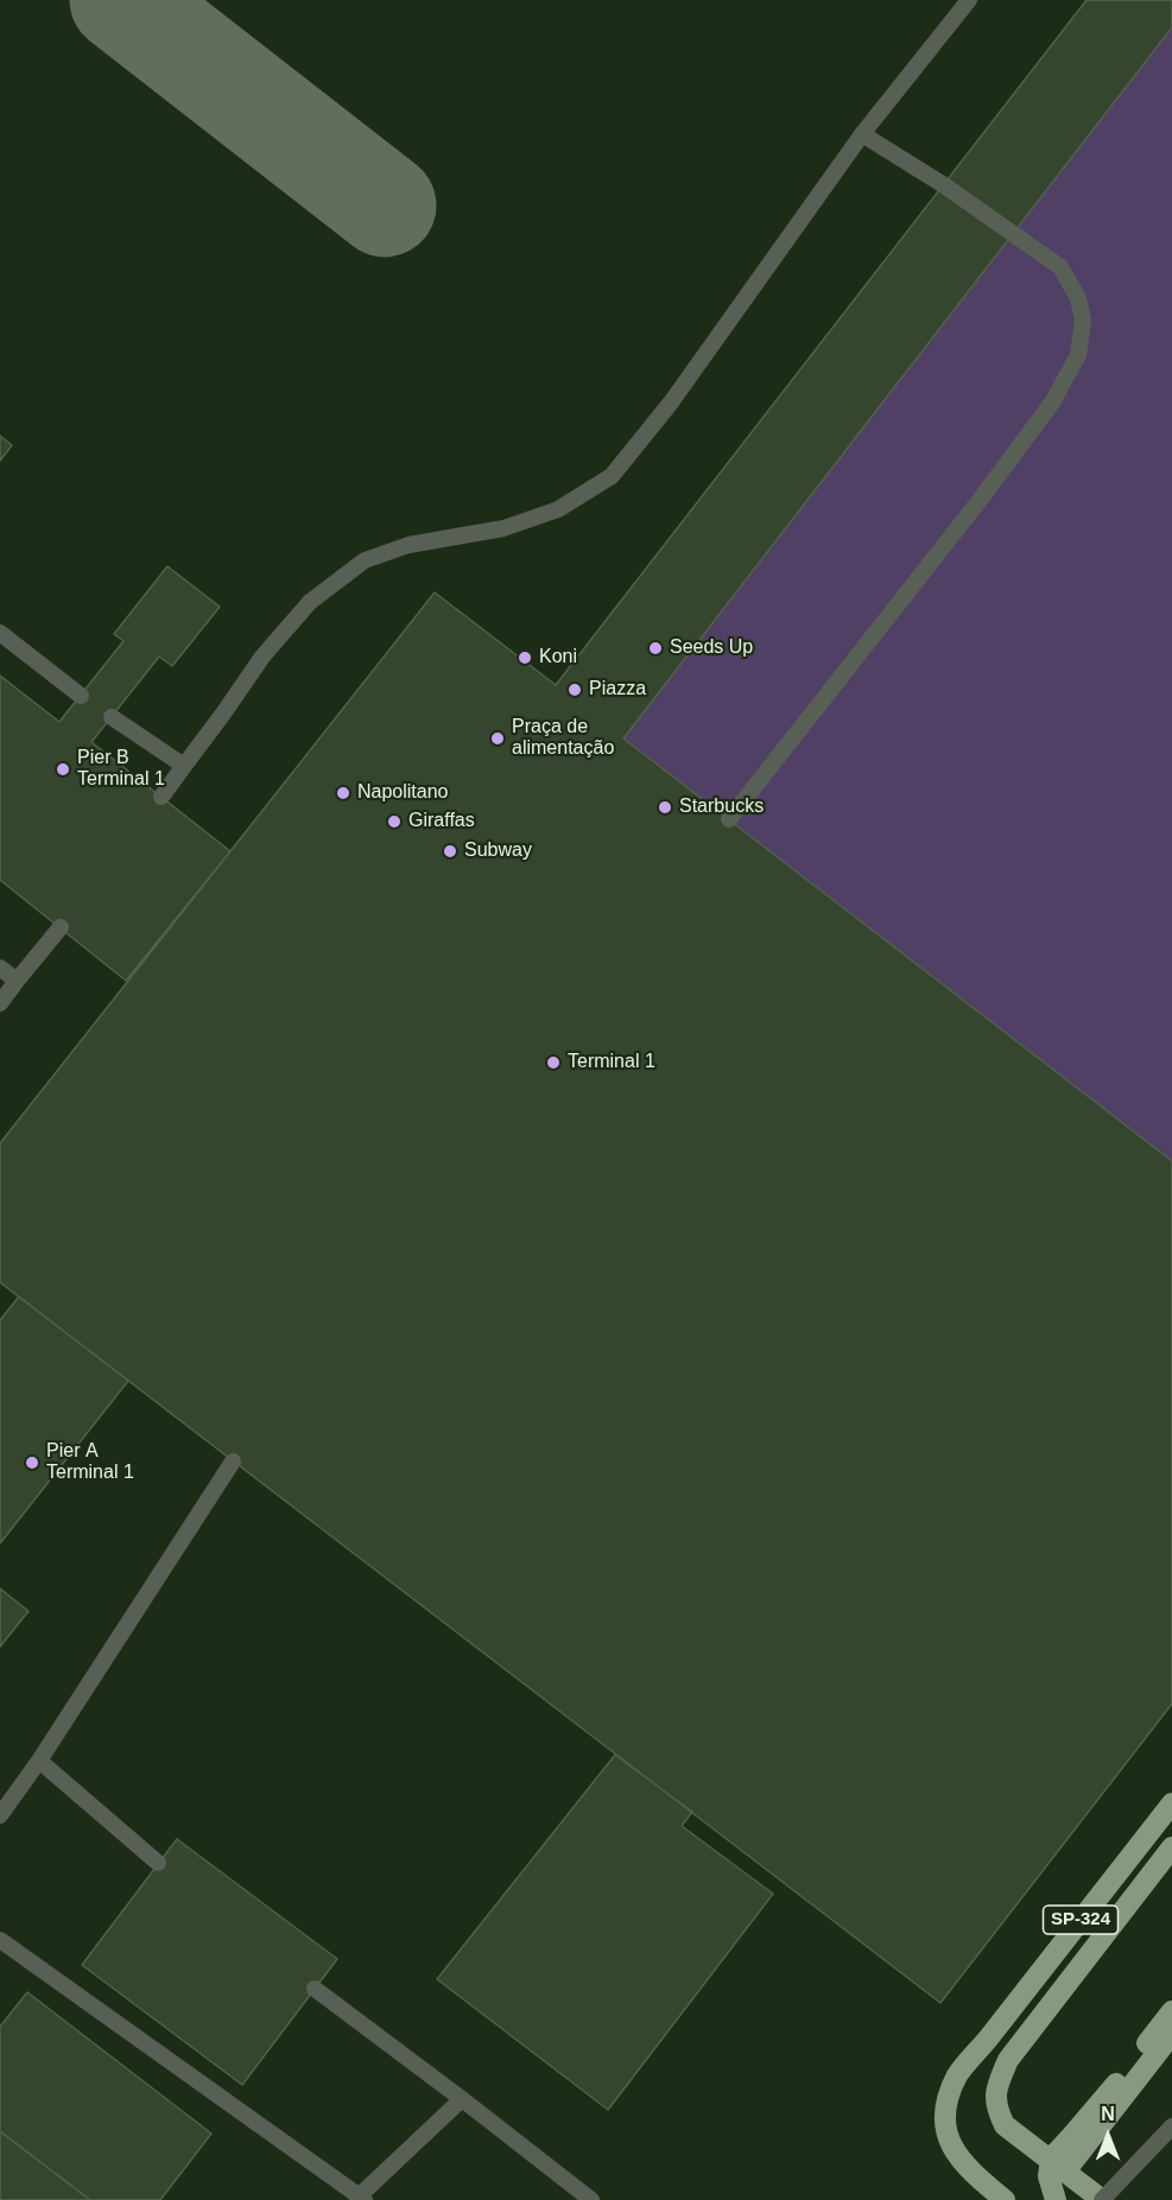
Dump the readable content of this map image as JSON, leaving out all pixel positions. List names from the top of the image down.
{
  "streets": {
    "main road": ["SP-324"]
  },
  "places": [
    "Seeds Up",
    "Koni",
    "Piazza",
    "Praça de alimentação",
    "Pier B Terminal 1",
    "Napolitano",
    "Starbucks",
    "Giraffas",
    "Subway",
    "Terminal 1",
    "Pier A Terminal 1"
  ],
  "north": "top"
}
